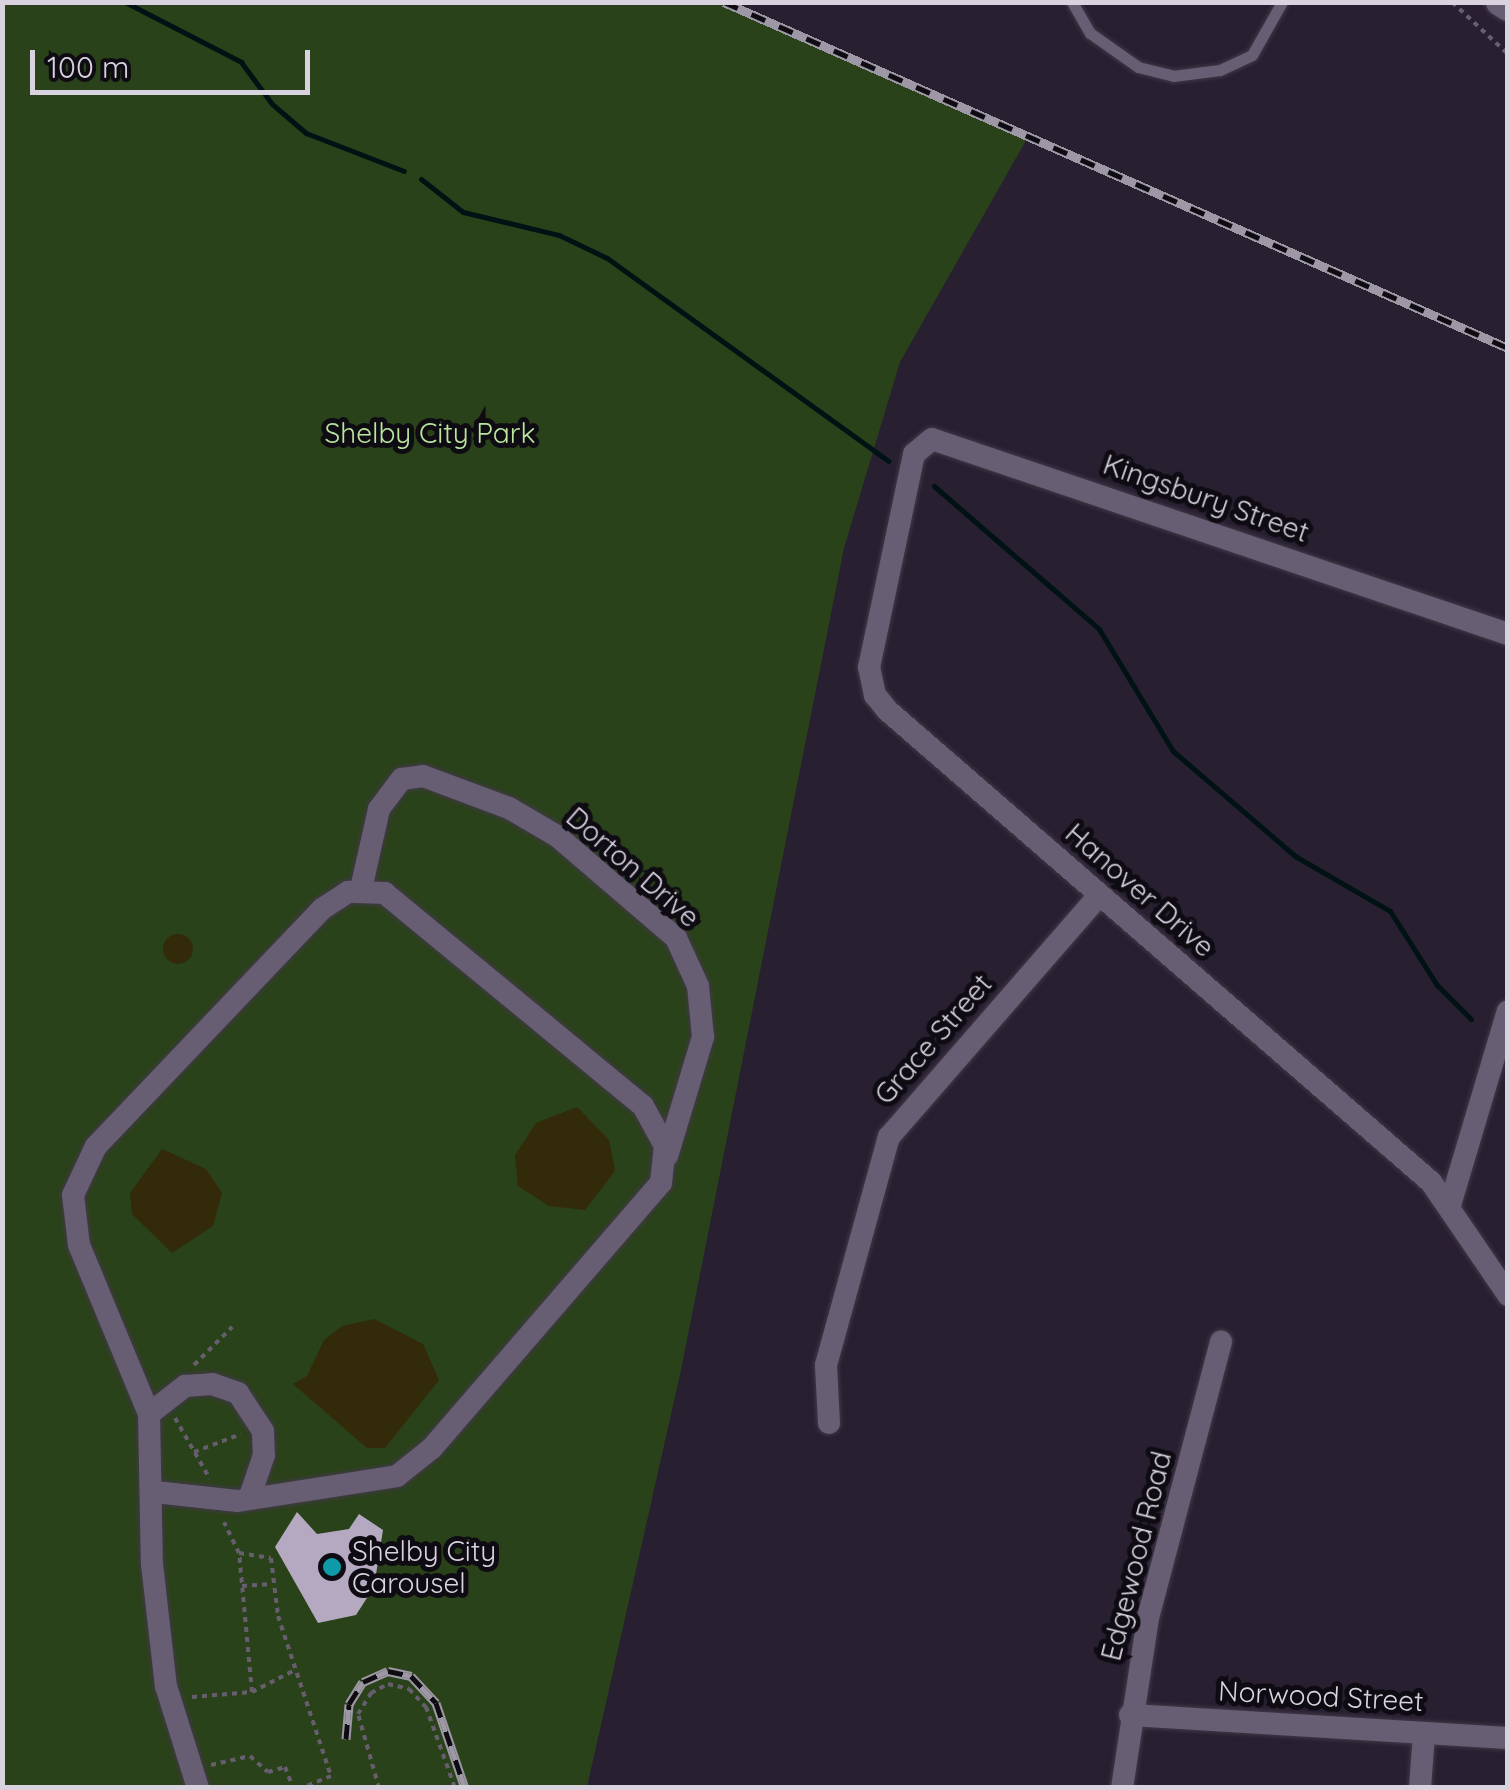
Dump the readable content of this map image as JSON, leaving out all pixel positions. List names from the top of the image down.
{
  "streets": {
    "street": [
      "Kingsbury Street",
      "Dorton Drive",
      "Hanover Drive",
      "Grace Street",
      "Edgewood Road",
      "Norwood Street"
    ]
  },
  "crossings": [
    ["Kingsbury Street", "Hanover Drive"],
    ["Hanover Drive", "Grace Street"],
    ["Edgewood Road", "Norwood Street"]
  ],
  "parks": ["Shelby City Park"],
  "places": ["Shelby City Carousel"],
  "scale_bar": "100 m"
}
